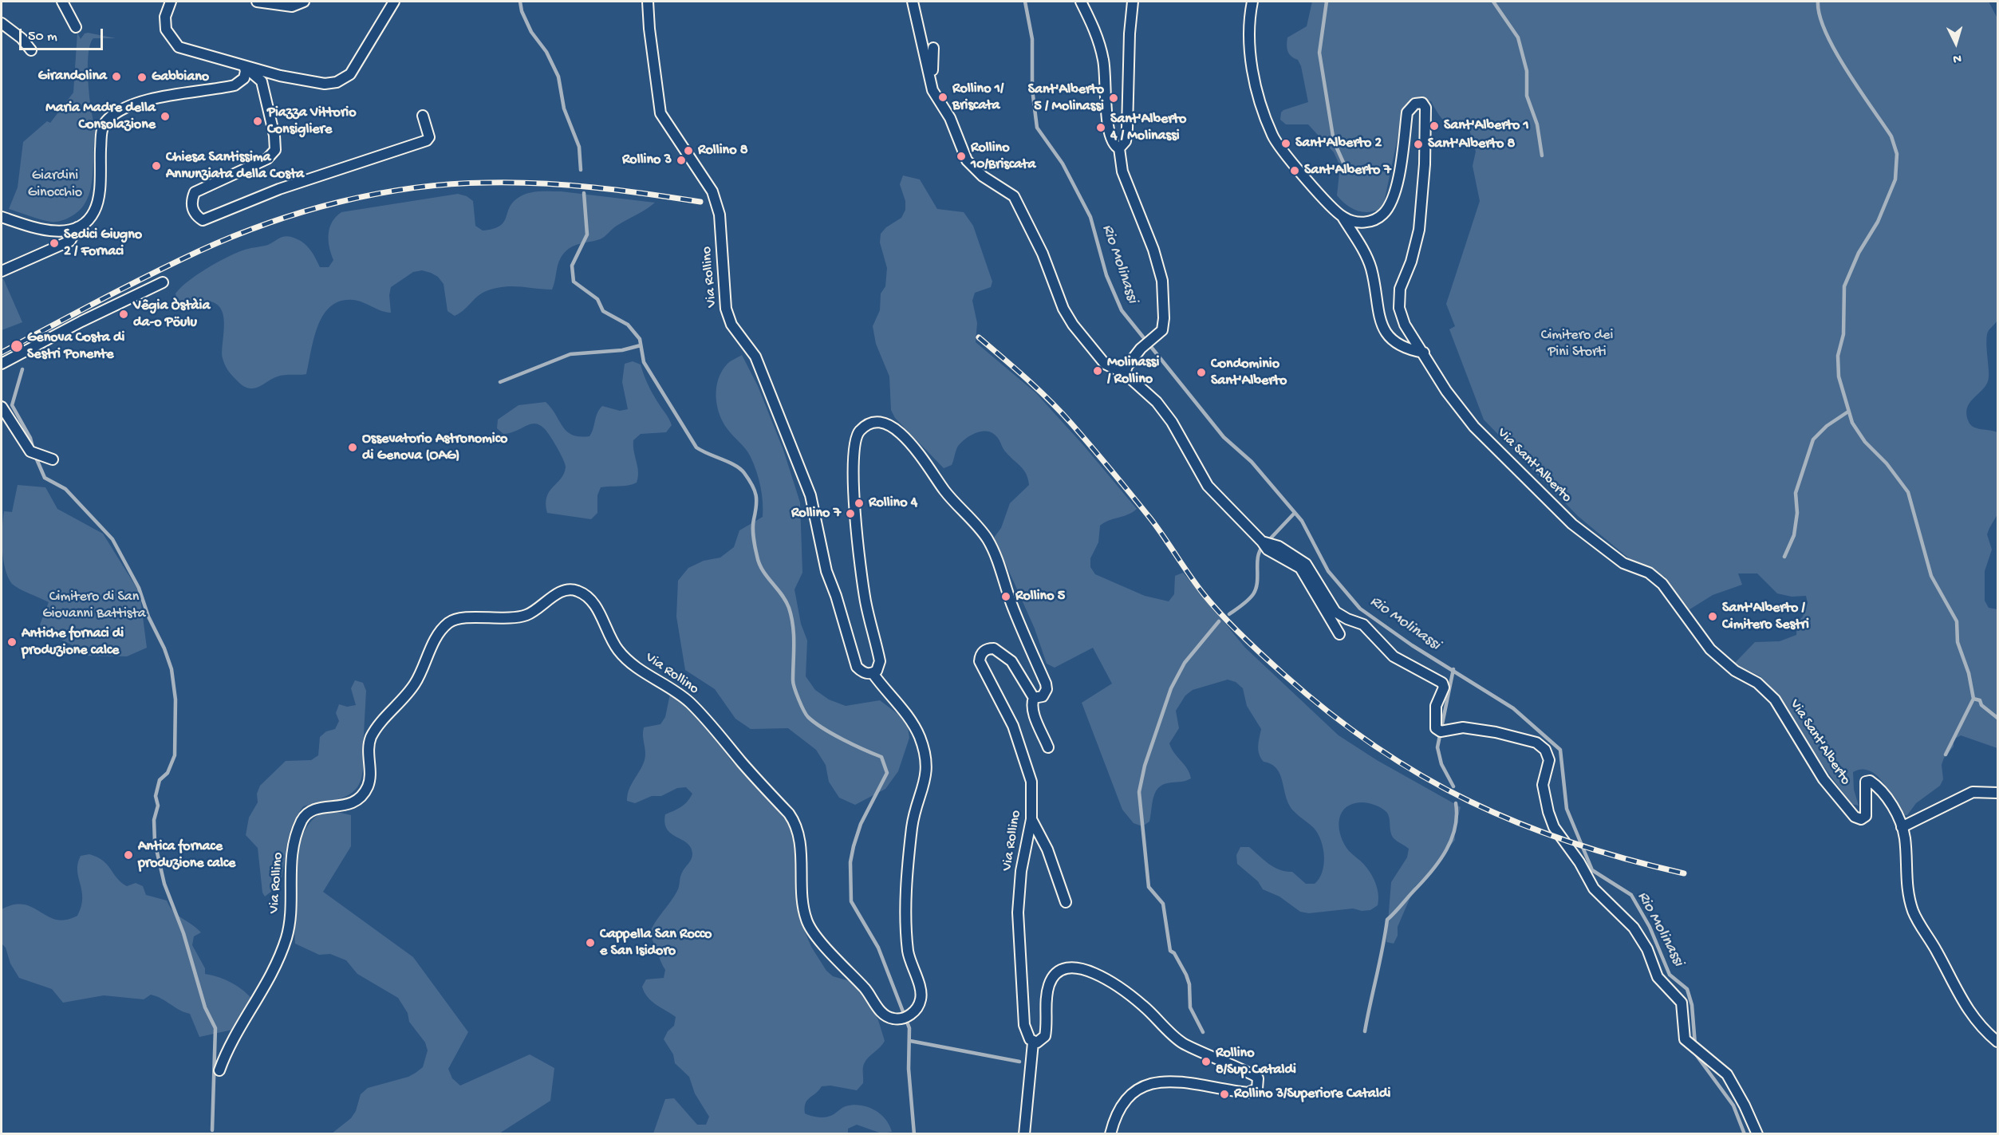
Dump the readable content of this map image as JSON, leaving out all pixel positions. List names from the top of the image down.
{
  "streets": {
    "street": ["Via Rollino", "Via Sant'Alberto"]
  },
  "water": ["Rio Molinassi"],
  "parks": ["Giardini Ginocchio", "Cimitero dei Pini Storti", "Cimitero di San Giovanni Battista"],
  "places": [
    "Girandolina",
    "Gabbiano",
    "Rollino 1/ Briscata",
    "Sant'Alberto 5 / Molinassi",
    "Maria Madre della Consolazione",
    "Piazza Vittorio Consigliere",
    "Sant'Alberto 1",
    "Sant'Alberto 4 / Molinassi",
    "Sant'Alberto 2",
    "Sant'Alberto 8",
    "Rollino 8",
    "Rollino 10/Briscata",
    "Rollino 3",
    "Chiesa Santissima Annunziata della Costa",
    "Sant'Alberto 7",
    "Sedici Giugno 2 / Fornaci",
    "Vêgia Òstàia da-o Pöulu",
    "Genova Costa di Sestri Ponente",
    "Molinassi / Rollino",
    "Condominio Sant'Alberto",
    "Ossevatorio Astronomico di Genova (OAG)",
    "Rollino 4",
    "Rollino 7",
    "Rollino 5",
    "Sant'Alberto / Cimitero Sestri",
    "Antiche fornaci di produzione calce",
    "Antica fornace produzione calce",
    "Cappella San Rocco e San Isidoro",
    "Rollino 8/Sup.Cataldi",
    "Rollino 3/Superiore Cataldi"
  ],
  "scale_bar": "50 m",
  "north": "bottom"
}
